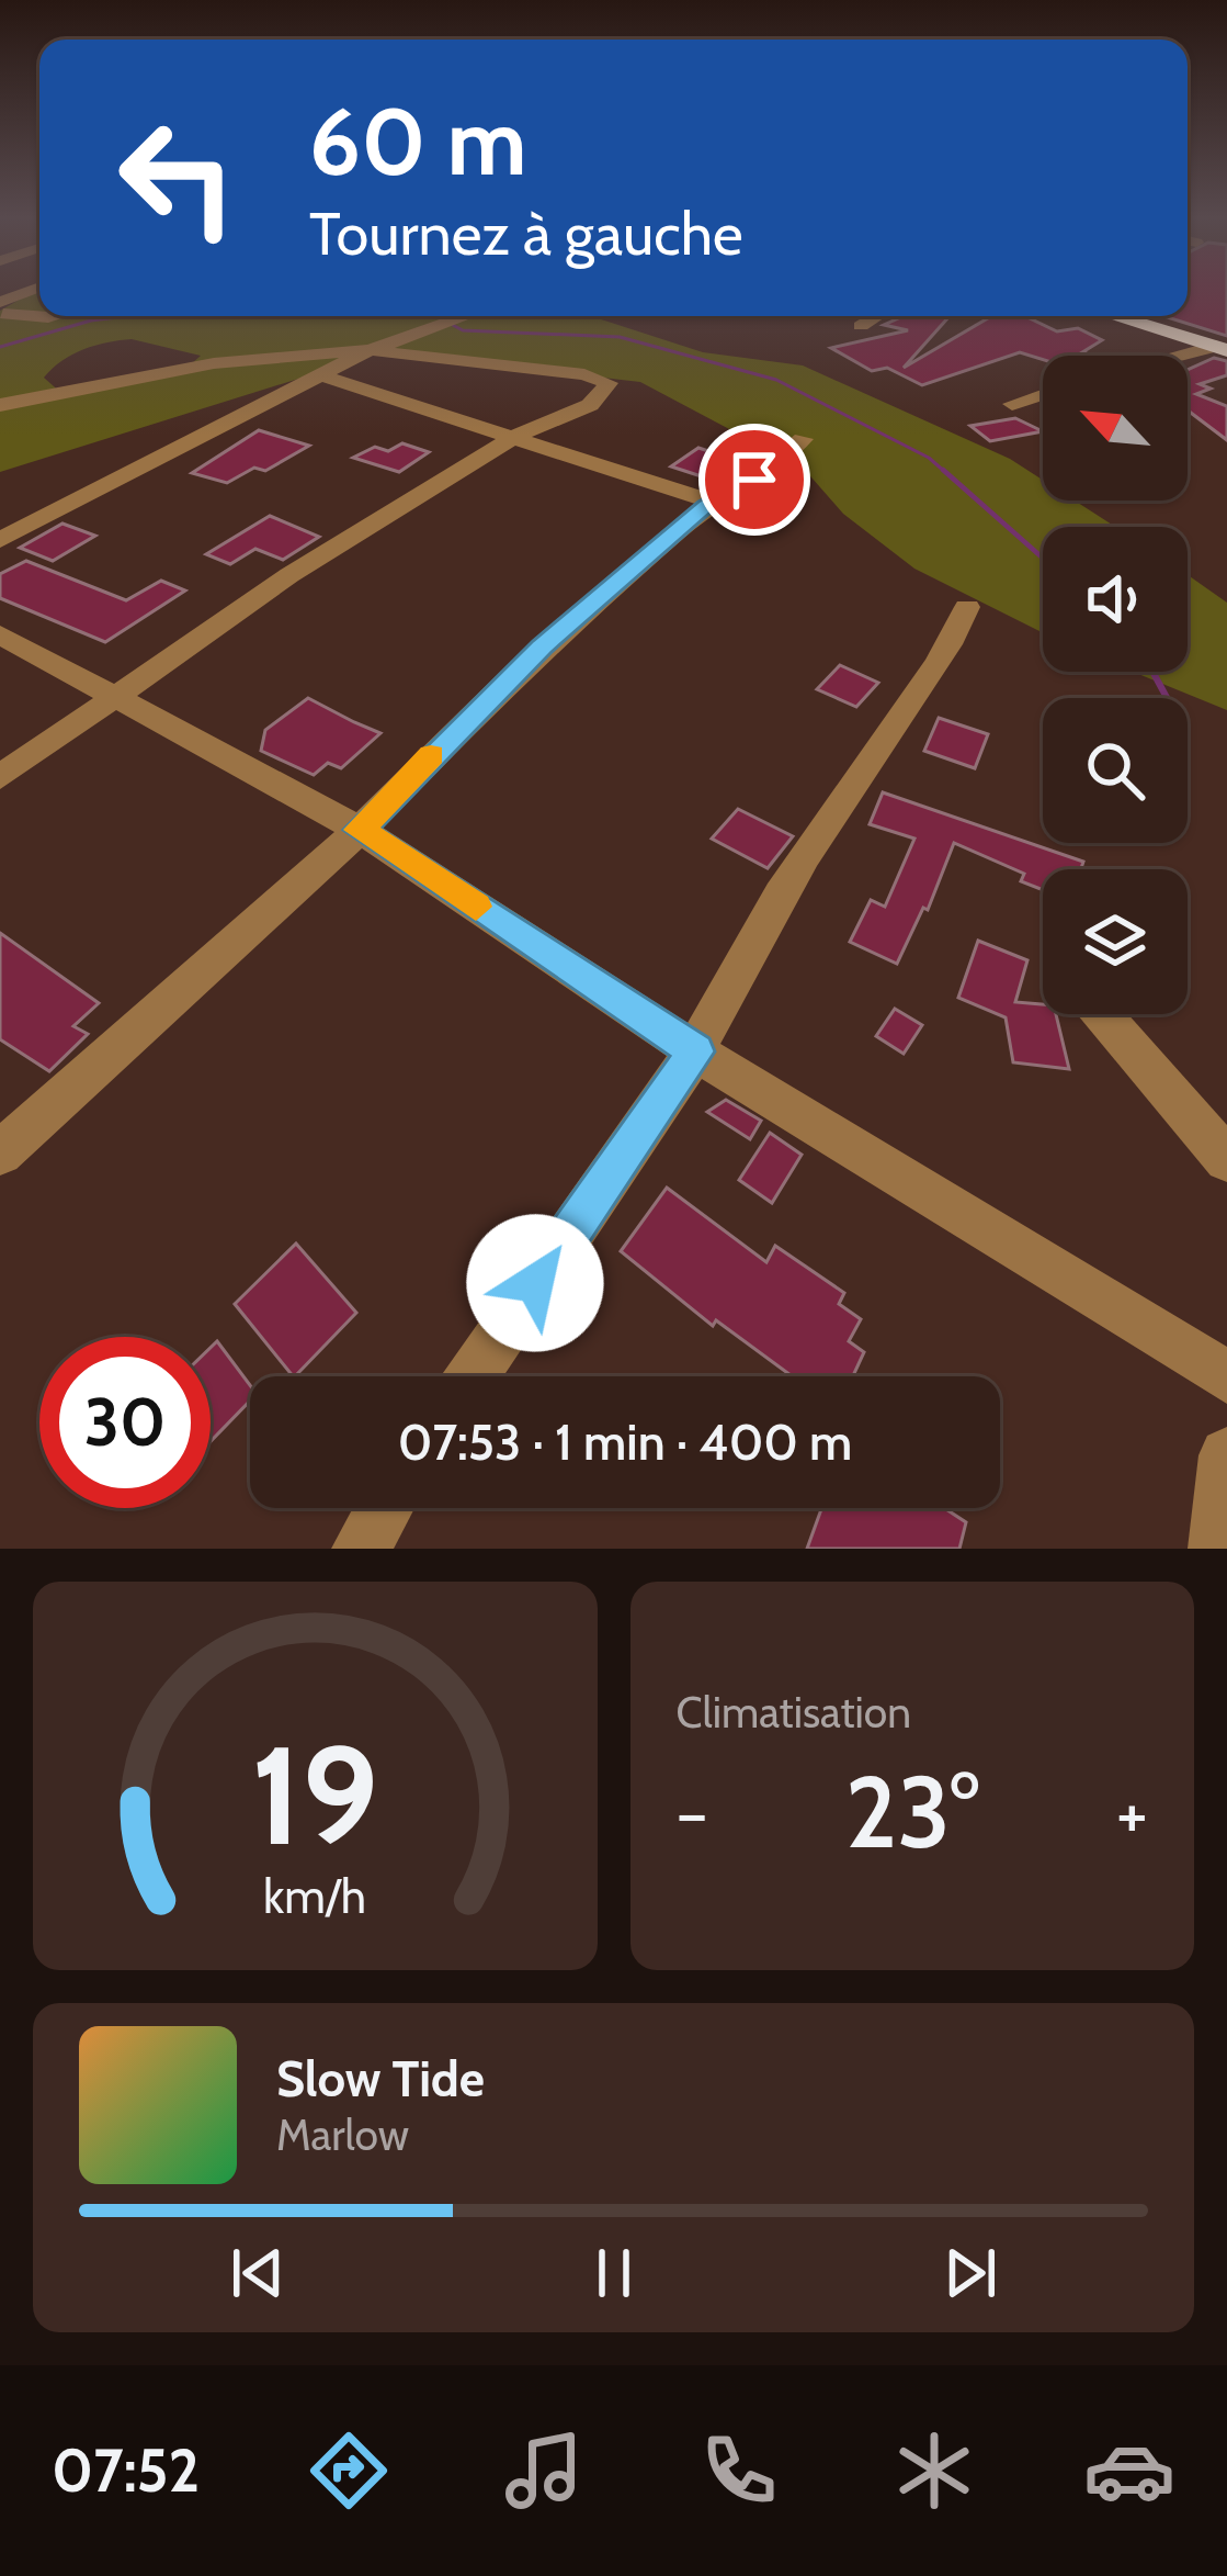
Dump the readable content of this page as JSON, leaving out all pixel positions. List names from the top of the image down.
{
  "north": "top left",
  "page": {
    "turn": ["60 m", "Tournez à gauche"],
    "limit": "30",
    "trip": "07:53 · 1 min · 400 m",
    "tile": "Climatisation",
    "heat": ["−", "23°", "+"],
    "song": ["Slow Tide", "Marlow"],
    "tabs": "07:52",
    "gauge": ["19", "km/h"]
  }
}
